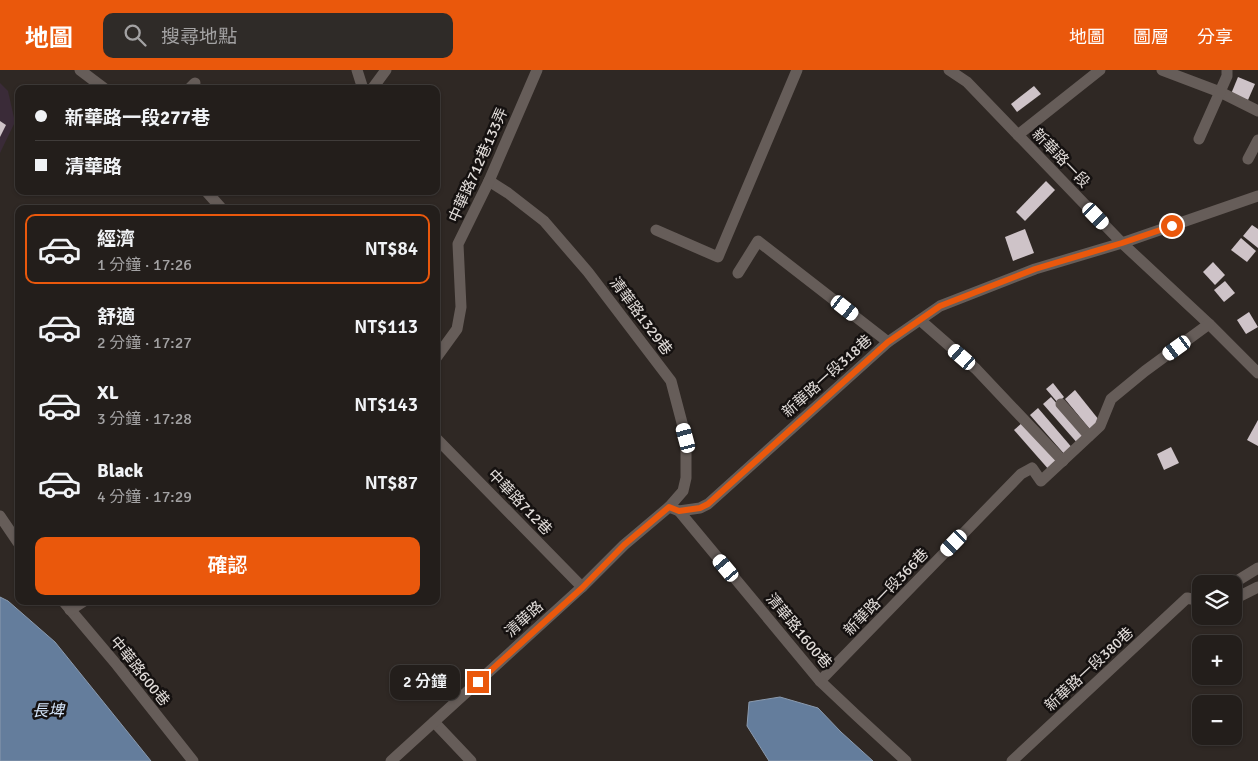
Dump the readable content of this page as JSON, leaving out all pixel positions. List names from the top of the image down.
{
  "streets": {
    "street": [
      "新華路一段",
      "中華路712巷133弄",
      "清華路1329巷",
      "新華路一段318巷",
      "中華路712巷",
      "新華路一段366巷",
      "清華路",
      "清華路1600巷",
      "新華路一段380巷",
      "中華路600巷"
    ]
  },
  "crossings": [
    ["新華路一段", "新華路一段318巷"],
    ["新華路一段", "新華路一段366巷"],
    ["中華路712巷133弄", "清華路1329巷"],
    ["清華路1329巷", "新華路一段318巷"],
    ["清華路1329巷", "清華路"],
    ["清華路1329巷", "清華路1600巷"],
    ["新華路一段318巷", "清華路"],
    ["新華路一段318巷", "清華路1600巷"],
    ["中華路712巷", "清華路"],
    ["新華路一段366巷", "清華路1600巷"],
    ["清華路", "清華路1600巷"]
  ],
  "water": ["長埤"],
  "page": {
    "header": "地圖",
    "search": "搜尋地點",
    "nav": ["地圖", "圖層", "分享"],
    "banner": ["新華路一段277巷", "清華路"],
    "list": [
      {
        "name": "經濟",
        "note": "1 分鐘 · 17:26",
        "value": "NT$84"
      },
      {
        "name": "舒適",
        "note": "2 分鐘 · 17:27",
        "value": "NT$113"
      },
      {
        "name": "XL",
        "note": "3 分鐘 · 17:28",
        "value": "NT$143"
      },
      {
        "name": "Black",
        "note": "4 分鐘 · 17:29",
        "value": "NT$87"
      }
    ],
    "buttons": "確認",
    "map_buttons": ["+", "−"],
    "bubble": "2 分鐘"
  }
}
